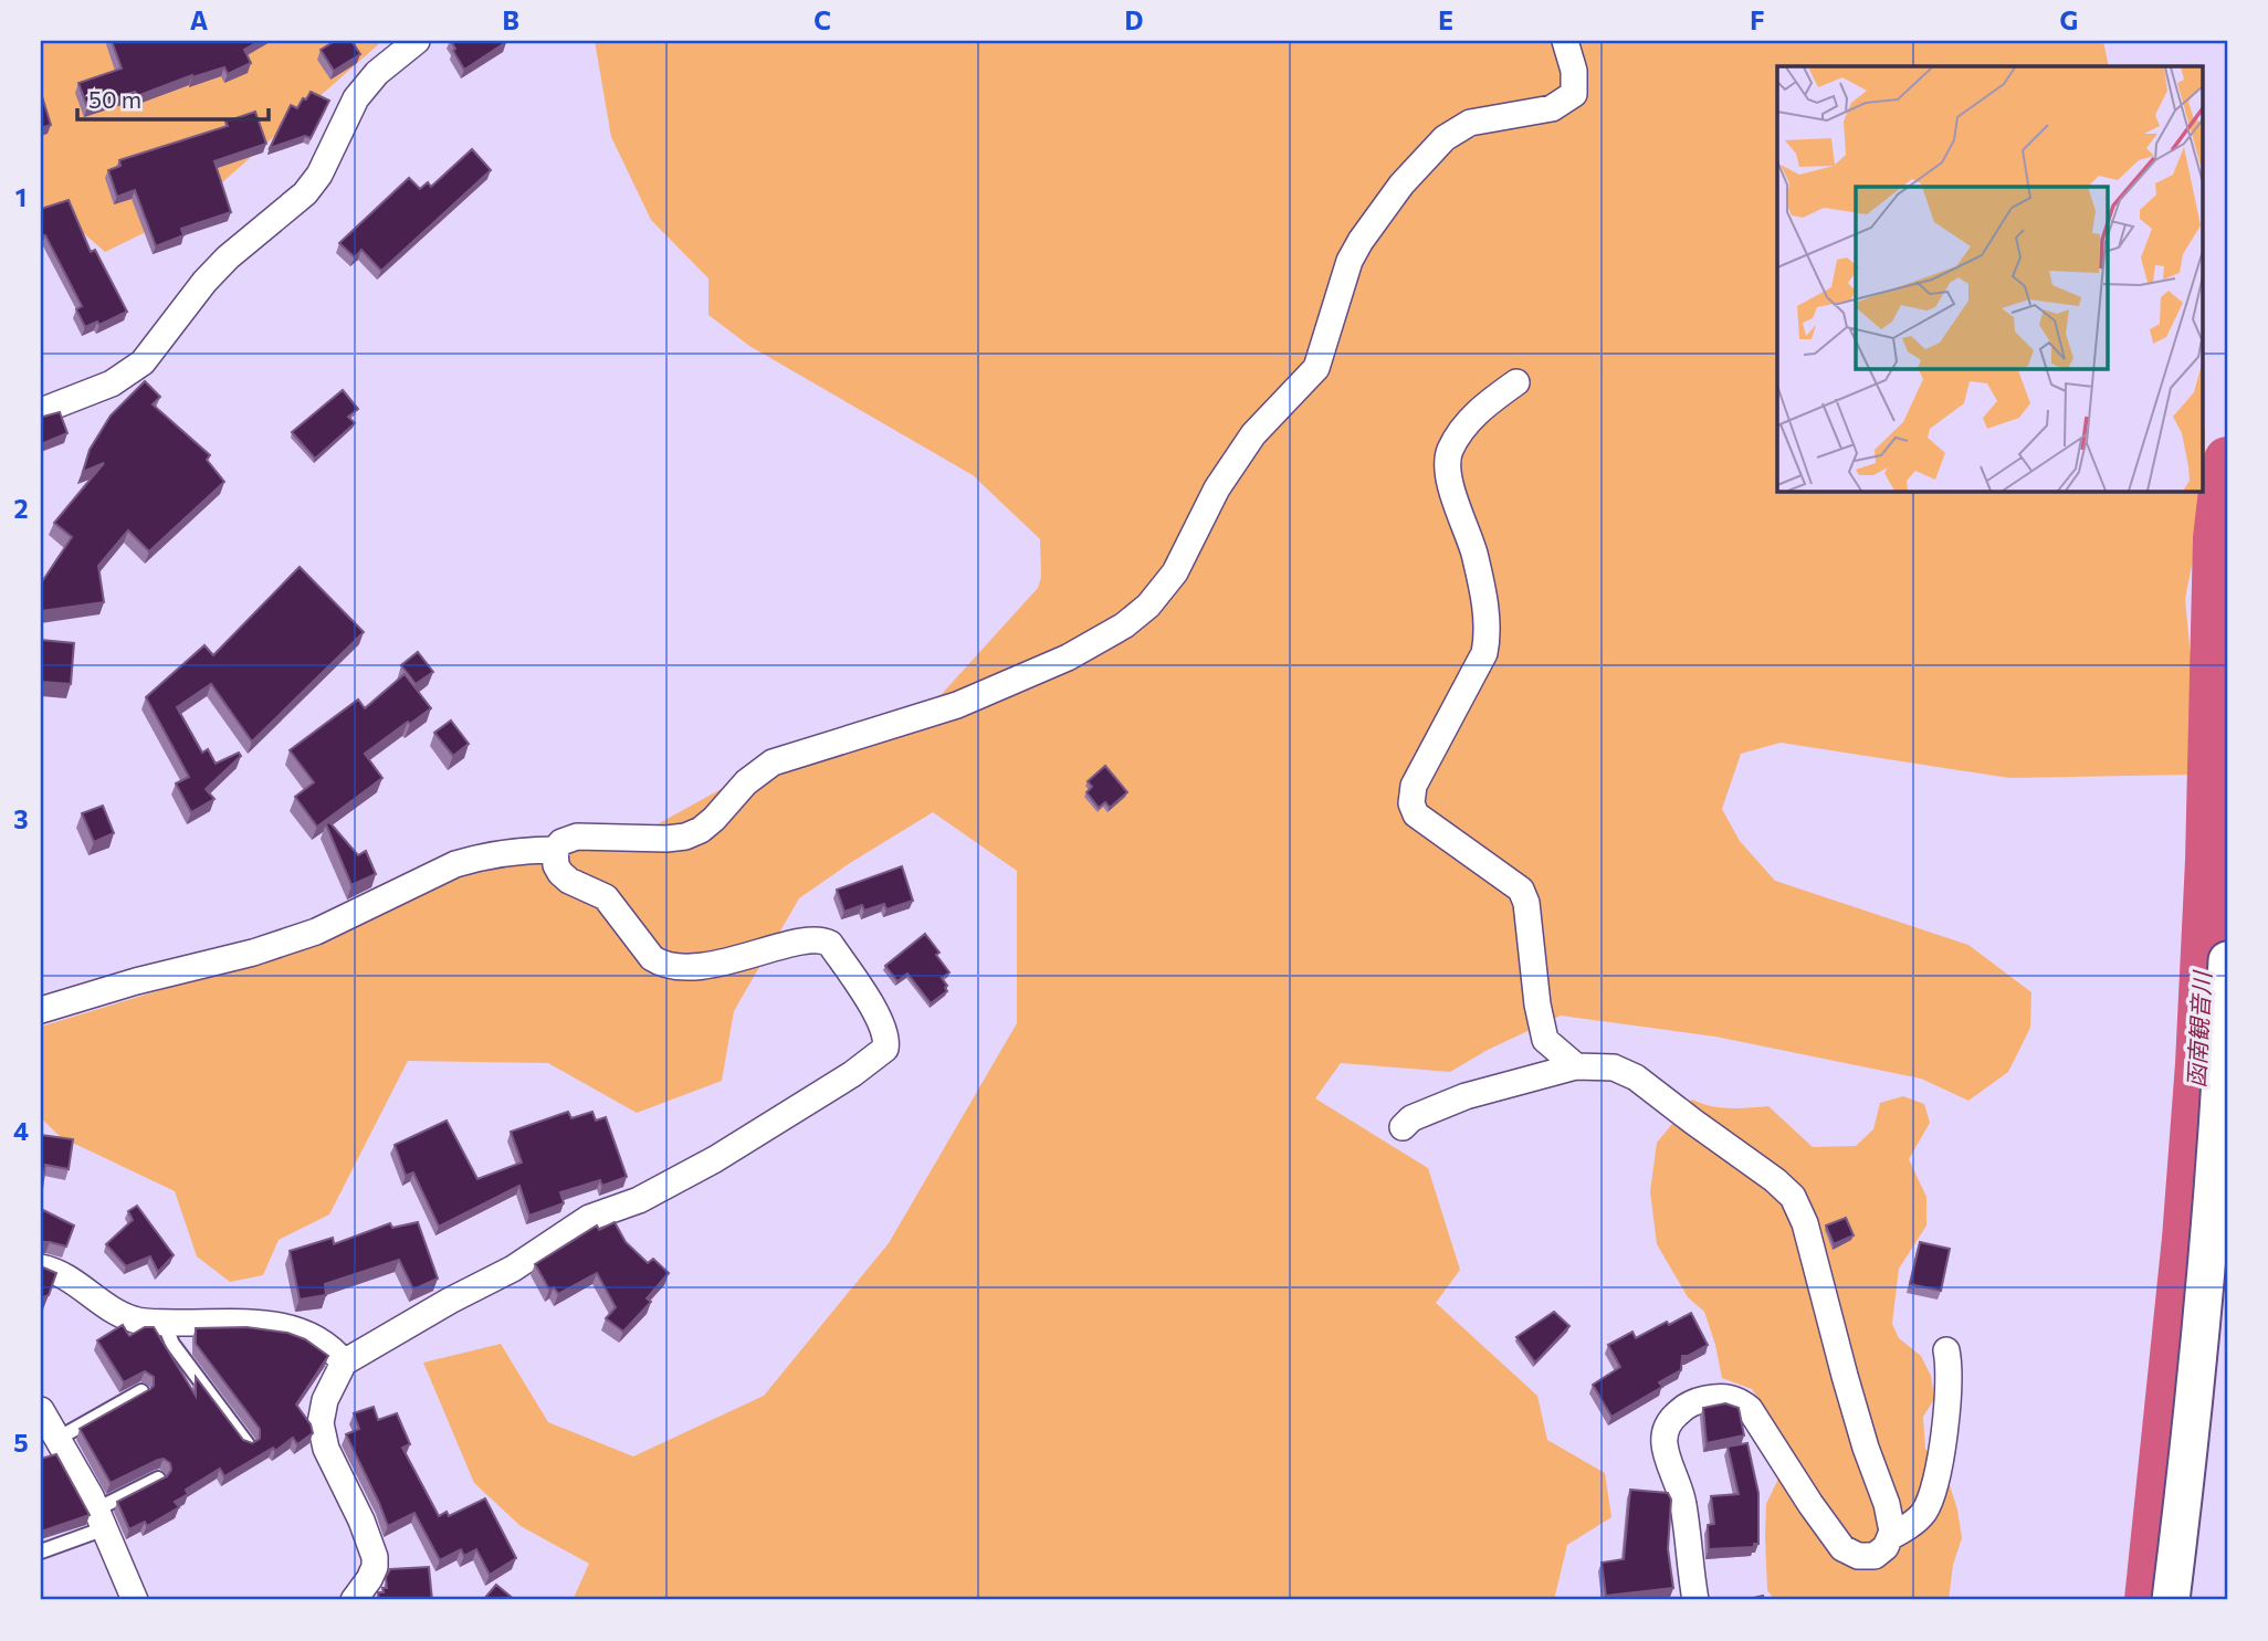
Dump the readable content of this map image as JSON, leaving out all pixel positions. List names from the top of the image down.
{
  "water": ["函南観音川"],
  "scale_bar": "50 m",
  "grid": {
    "columns": [
      "A",
      "B",
      "C",
      "D",
      "E",
      "F",
      "G"
    ],
    "rows": [
      "1",
      "2",
      "3",
      "4",
      "5"
    ]
  }
}
